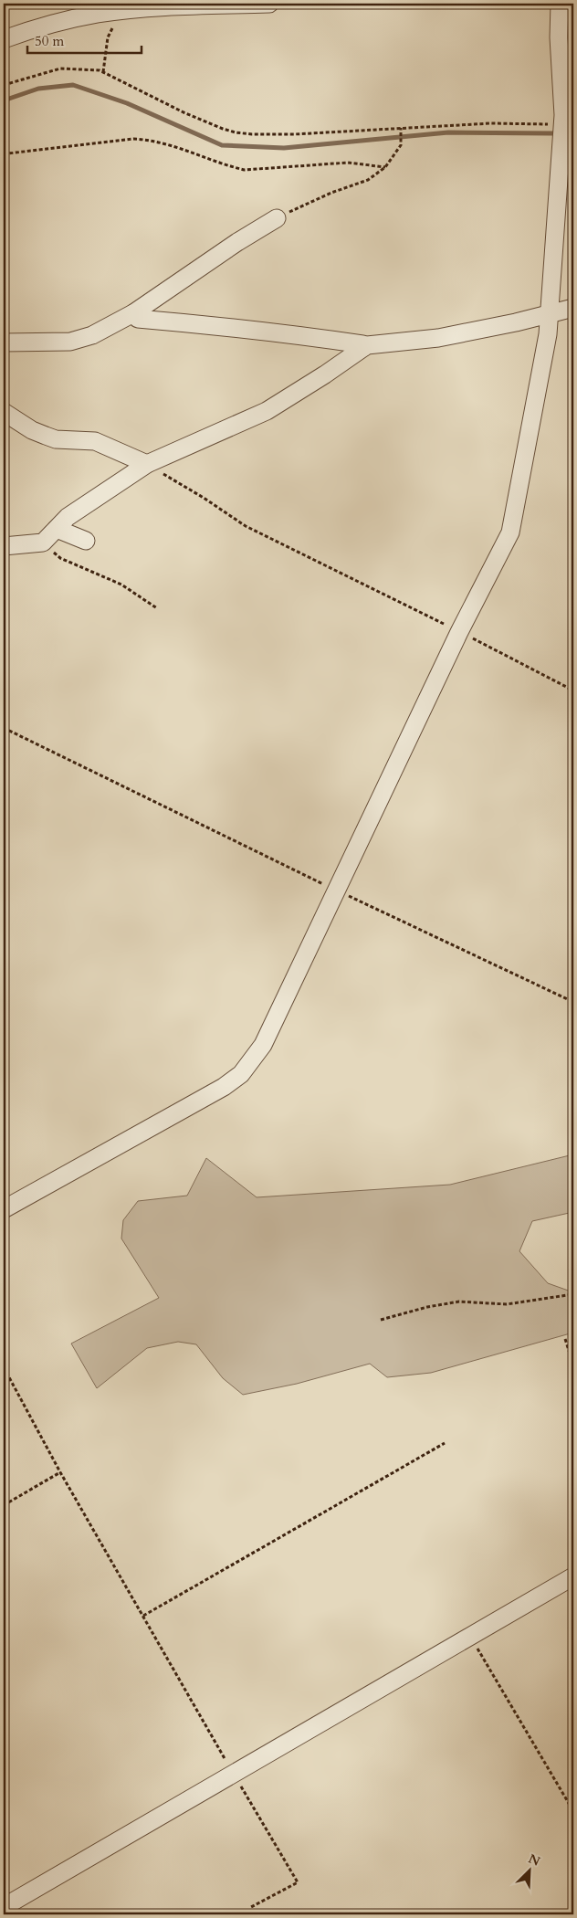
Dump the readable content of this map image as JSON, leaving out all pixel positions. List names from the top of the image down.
{
  "scale_bar": "50 m",
  "north": "top right"
}
